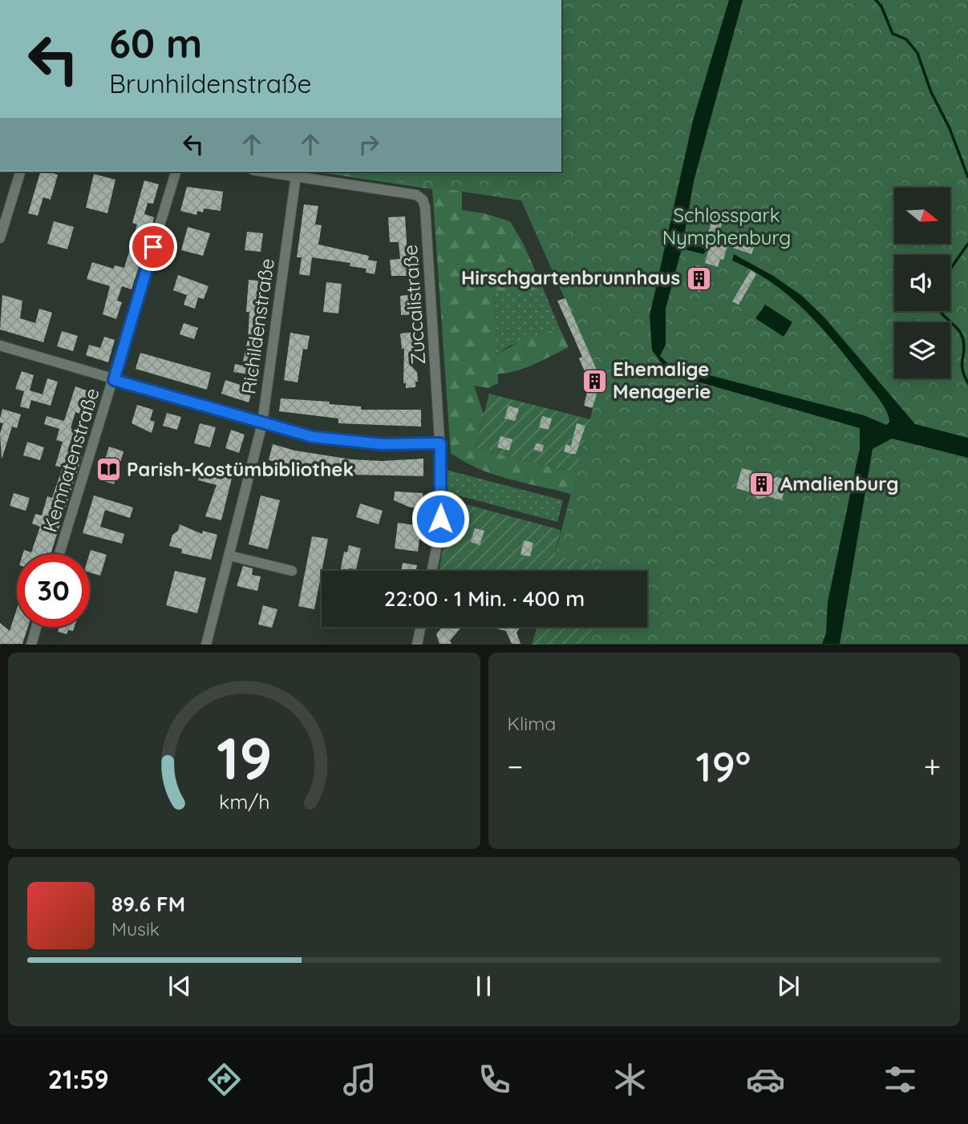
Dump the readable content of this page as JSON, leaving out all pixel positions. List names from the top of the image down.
{
  "streets": {
    "street": ["Zuccalistraße", "Richildenstraße", "Kemnatenstraße"]
  },
  "crossings": [
    ["Zuccalistraße", "Richildenstraße"]
  ],
  "parks": ["Schlosspark Nymphenburg"],
  "places": {
    "building": ["Hirschgartenbrunnhaus", "Ehemalige Menagerie", "Amalienburg"],
    "library": ["Parish-Kostümbibliothek"]
  },
  "north": "right",
  "page": {
    "turn": ["60 m", "Brunhildenstraße"],
    "limit": "30",
    "trip": "22:00 · 1 Min. · 400 m",
    "tile": "Klima",
    "heat": ["−", "19°", "+"],
    "song": ["89.6 FM", "Musik"],
    "tabs": "21:59",
    "gauge": ["19", "km/h"]
  }
}
